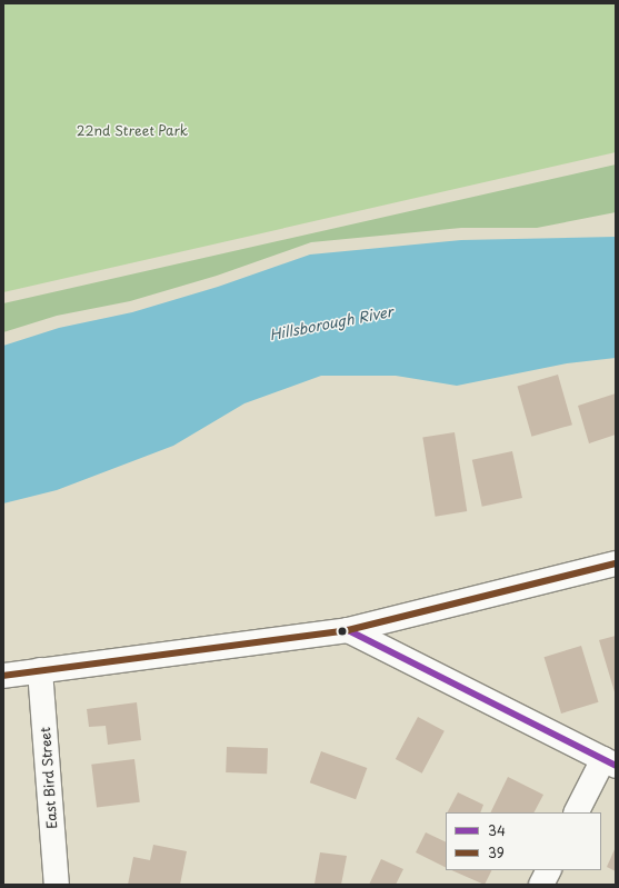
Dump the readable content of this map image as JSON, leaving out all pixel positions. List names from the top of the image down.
{
  "streets": {
    "street": ["East Bird Street"]
  },
  "water": ["Hillsborough River"],
  "parks": ["22nd Street Park"],
  "lines": ["transit line 39", "transit line 34"],
  "legend": ["34", "39"]
}
